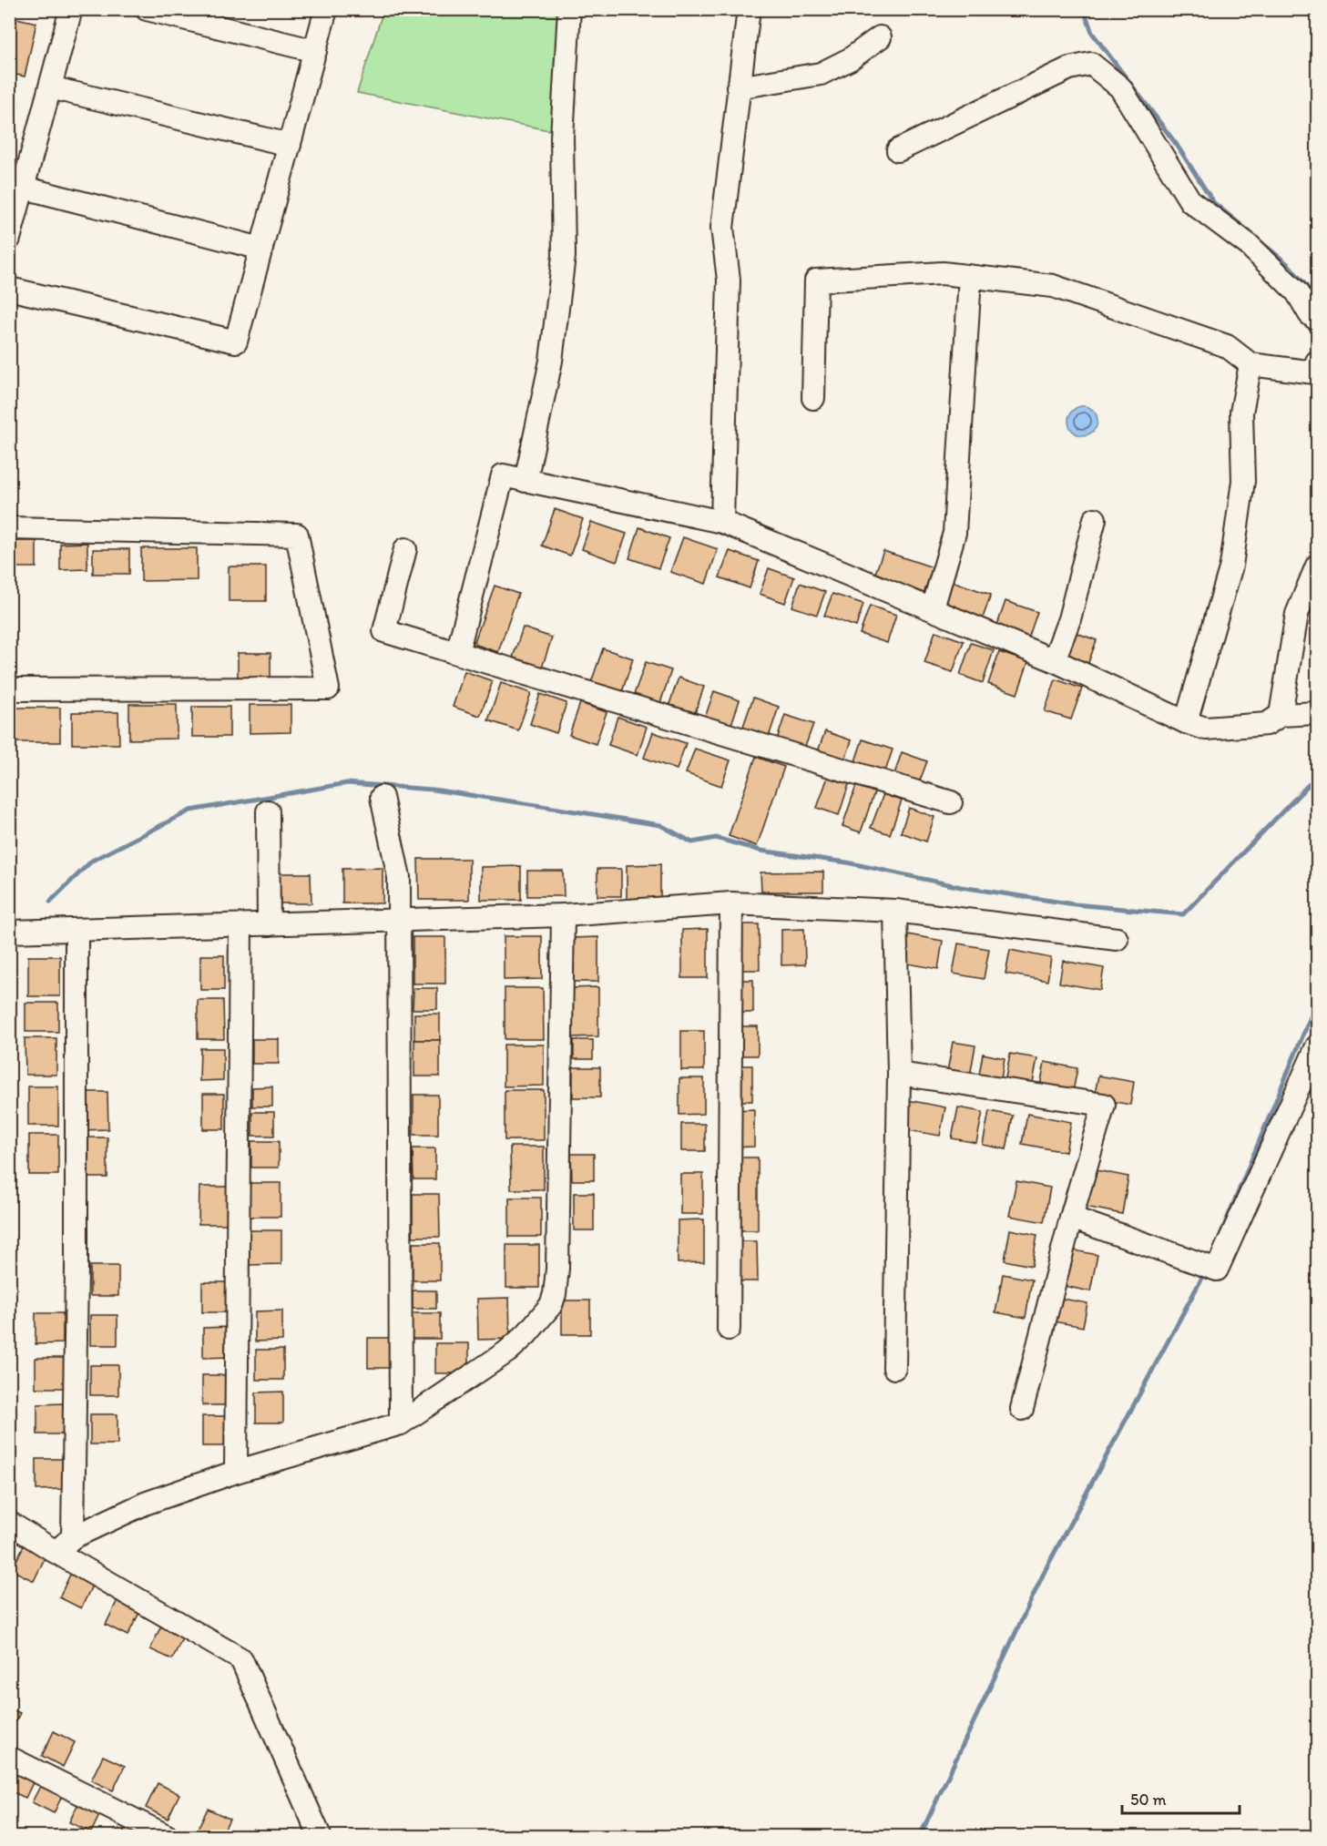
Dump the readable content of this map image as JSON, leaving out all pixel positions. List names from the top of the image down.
{
  "scale_bar": "50 m"
}
